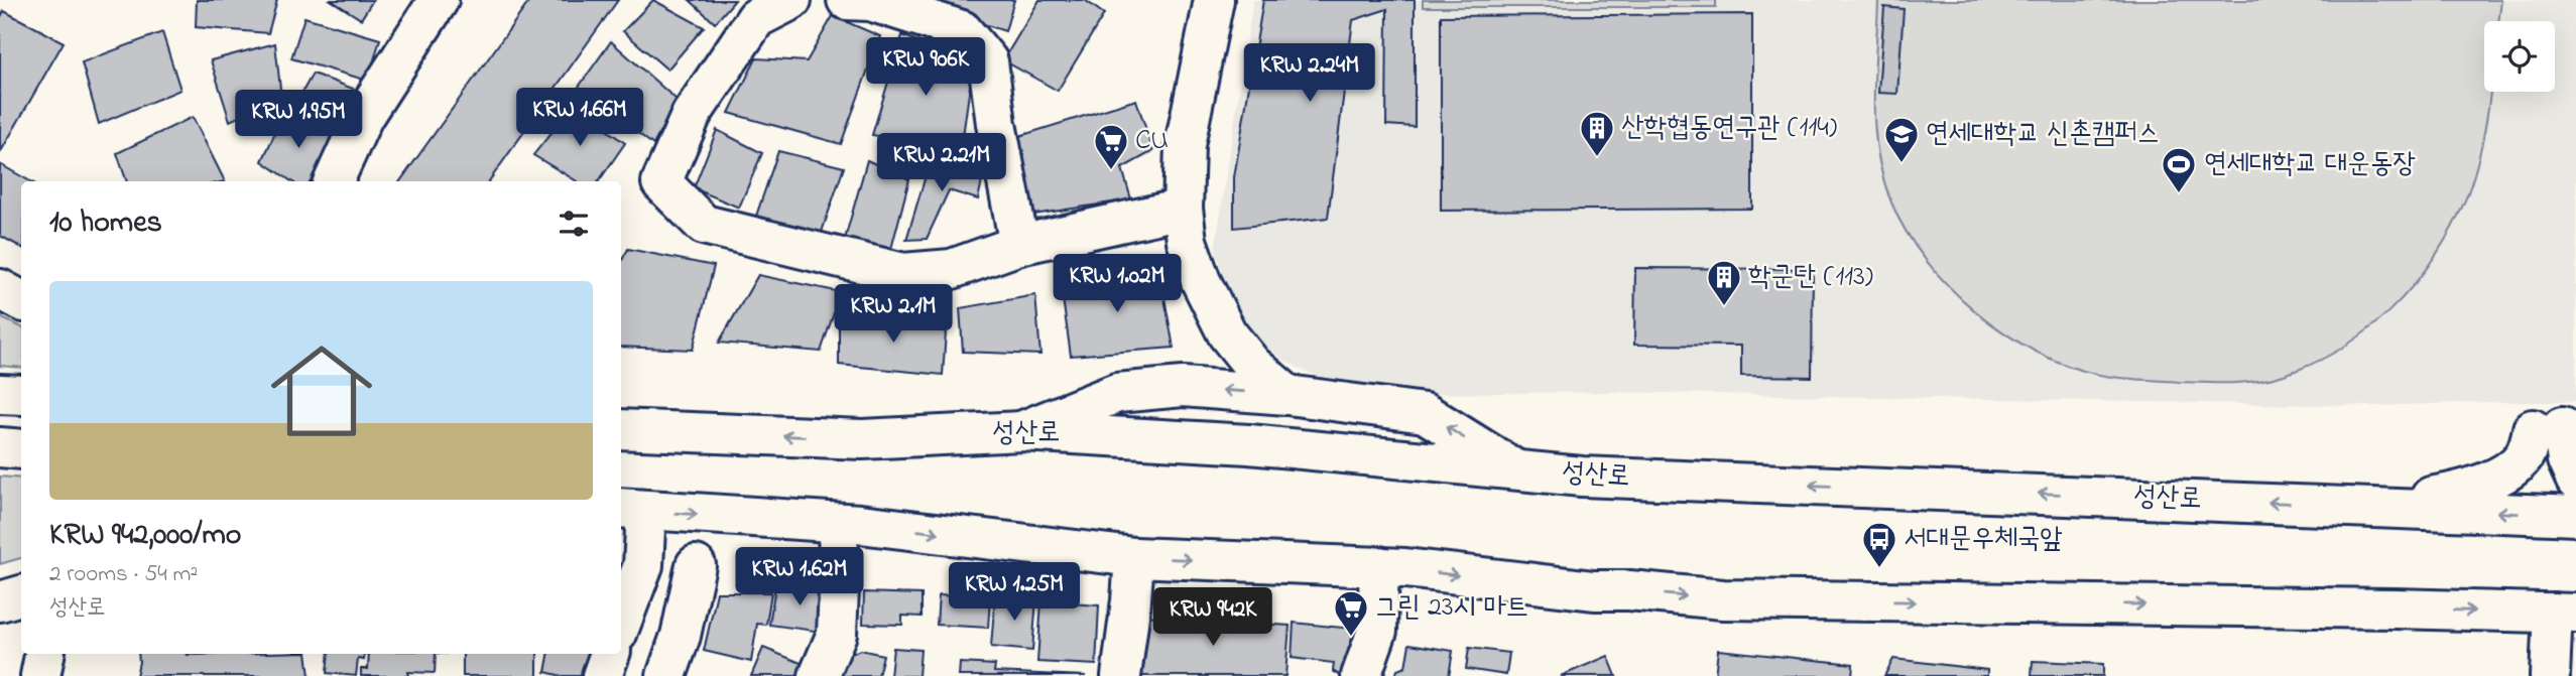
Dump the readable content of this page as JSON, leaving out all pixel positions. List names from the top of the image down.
{
  "streets": {
    "main road": ["성산로"]
  },
  "places": {
    "building": ["산학협동연구관 (114)", "학군단 (113)"],
    "school or university": ["연세대학교 신촌캠퍼스"],
    "supermarket": ["CU", "그린 23시 마트"],
    "sports": ["연세대학교 대운동장"],
    "bus stop": ["서대문우체국앞"]
  },
  "page": {
    "price": [
      "KRW 906K",
      "KRW 2.24M",
      "KRW 1.66M",
      "KRW 1.95M",
      "KRW 2.21M",
      "KRW 1.02M",
      "KRW 2.1M",
      "KRW 1.62M",
      "KRW 1.25M",
      "KRW 942K"
    ],
    "heading": "10 homes",
    "list": [
      {
        "name": "KRW 942,000/mo",
        "note": "2 rooms · 54 m² · 성산로"
      }
    ]
  }
}
